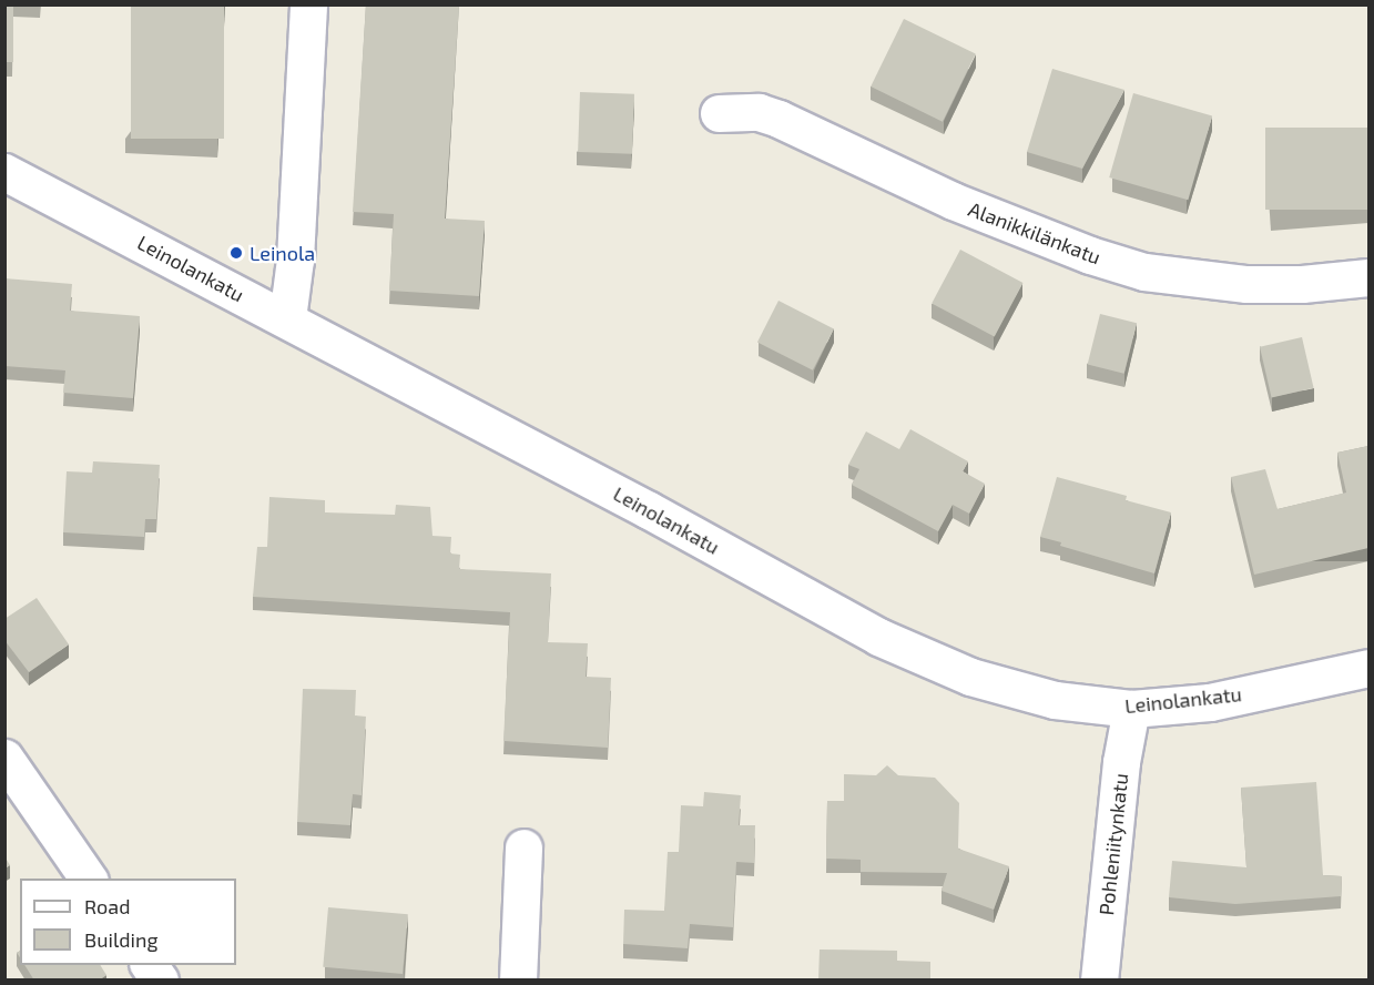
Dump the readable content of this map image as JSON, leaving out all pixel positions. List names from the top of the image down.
{
  "streets": {
    "street": ["Alanikkilänkatu", "Leinolankatu", "Pohleniitynkatu"]
  },
  "crossings": [
    ["Leinolankatu", "Pohleniitynkatu"]
  ],
  "places": ["Leinola"],
  "legend": ["Road", "Building"]
}
